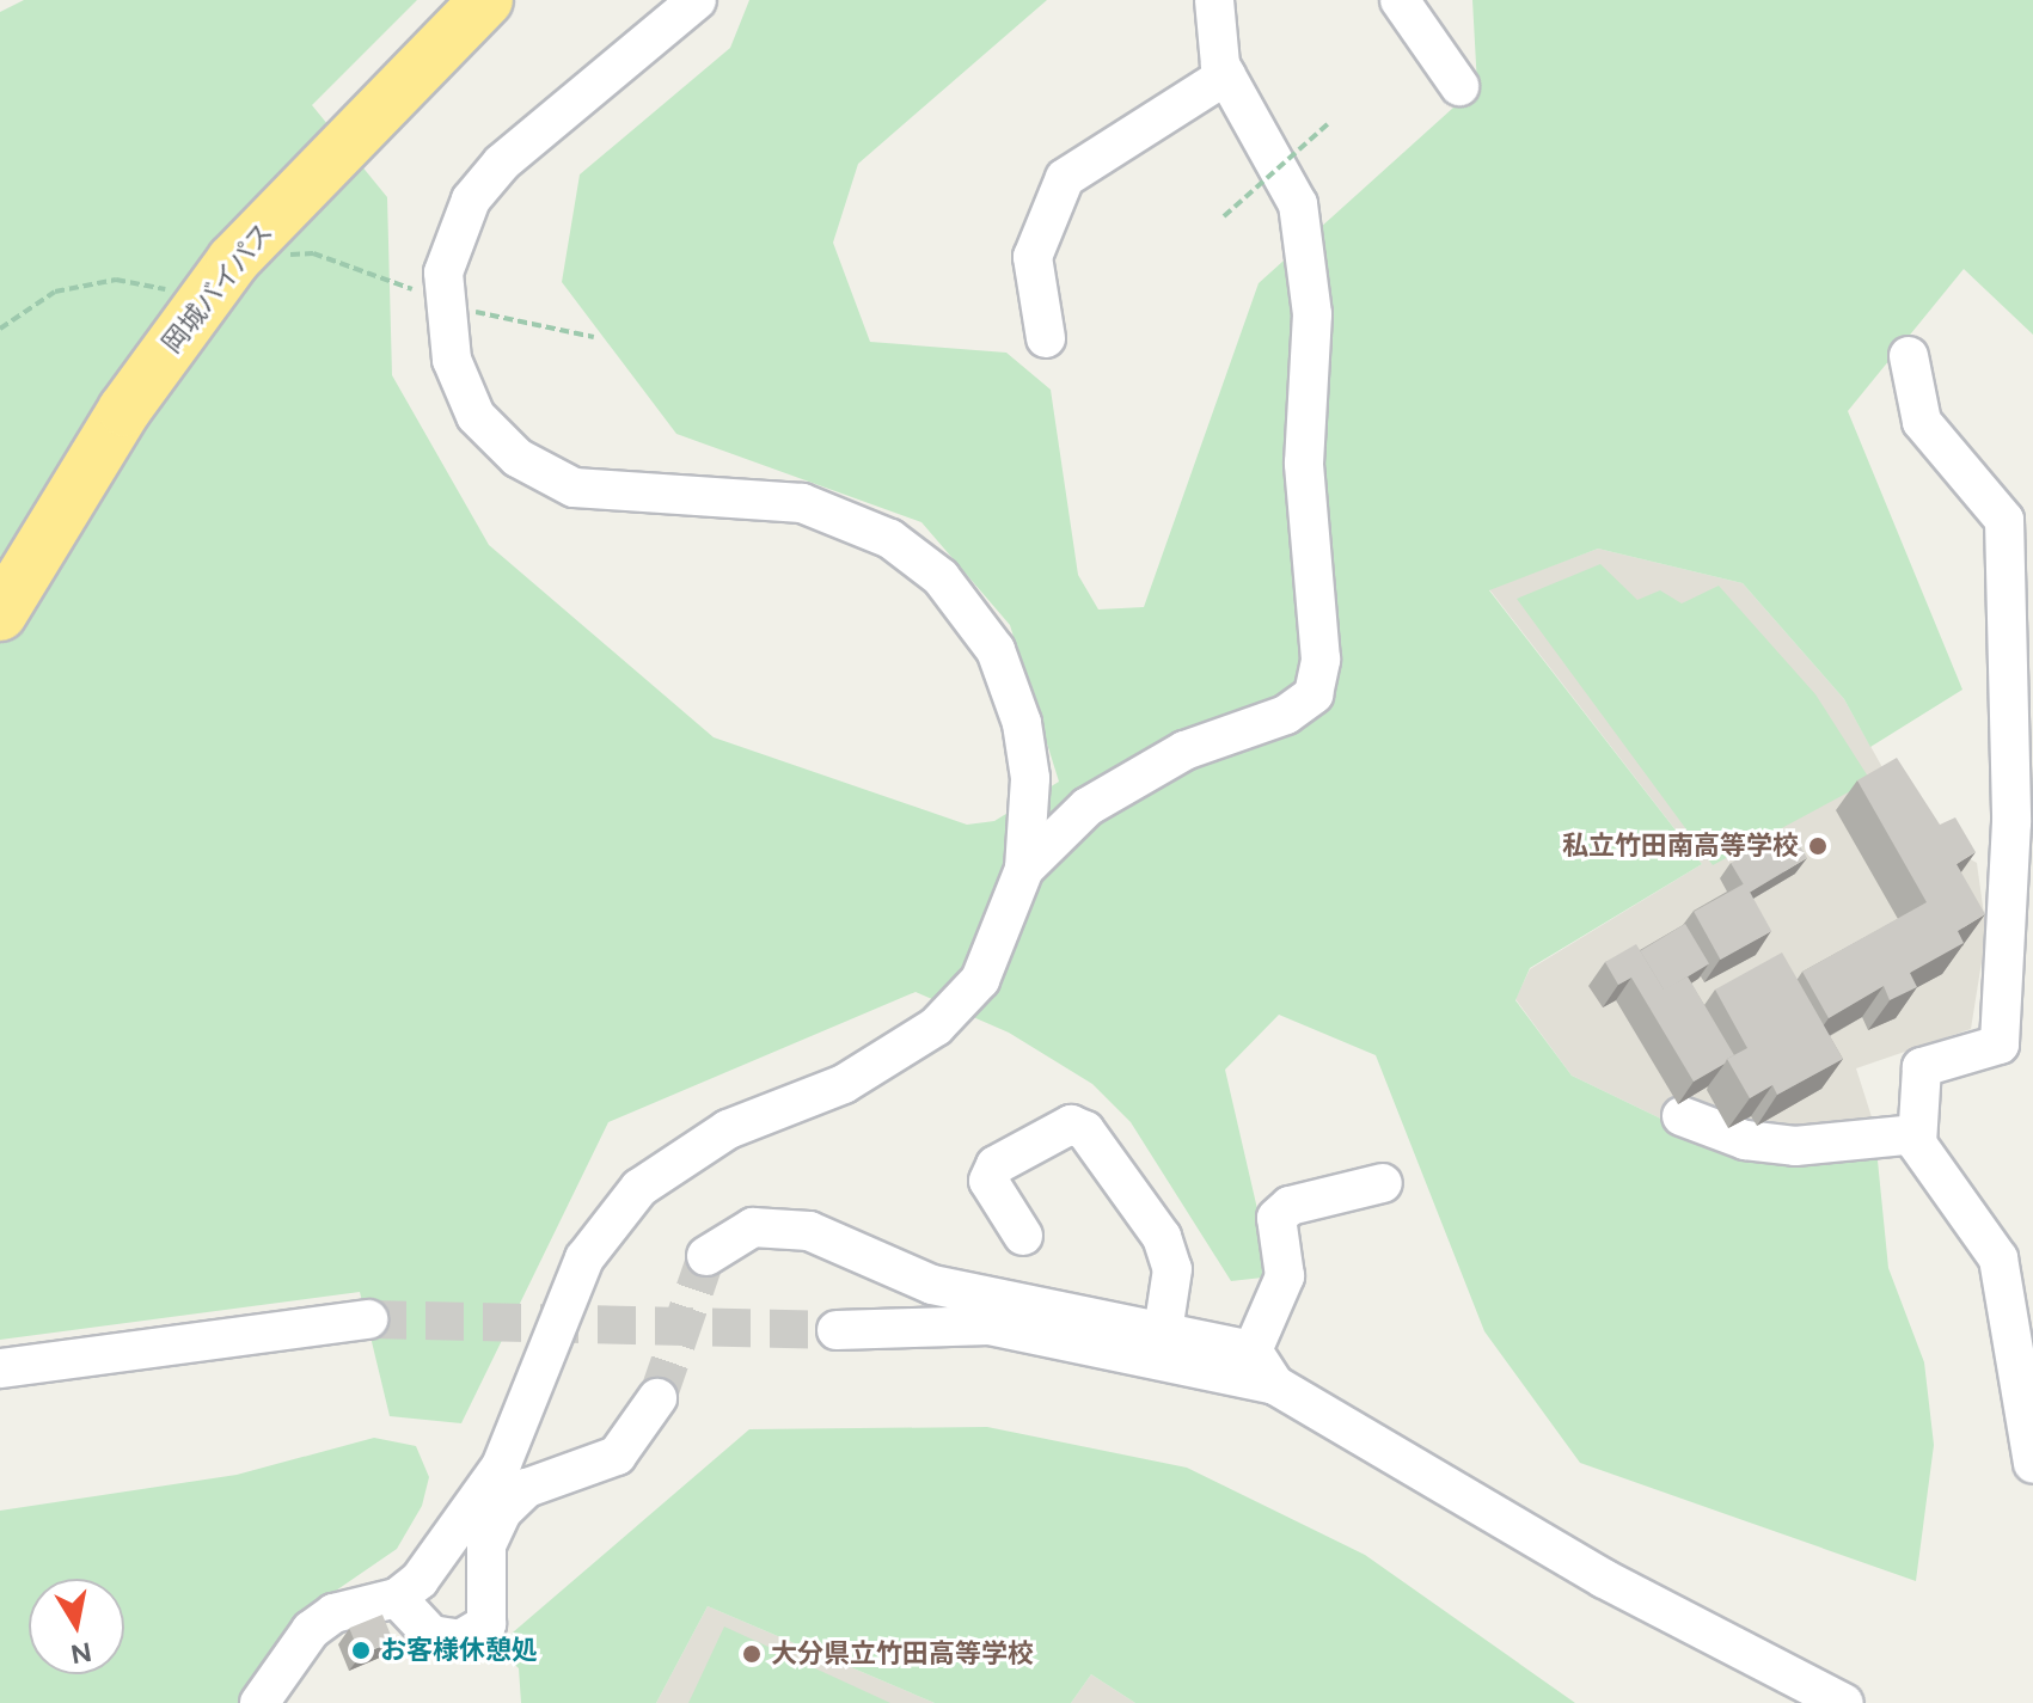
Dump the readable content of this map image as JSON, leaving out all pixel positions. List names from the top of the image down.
{
  "streets": {
    "highway": ["岡城バイパス"]
  },
  "places": ["私立竹田南高等学校", "お客様休憩処", "大分県立竹田高等学校"],
  "north": "bottom"
}
